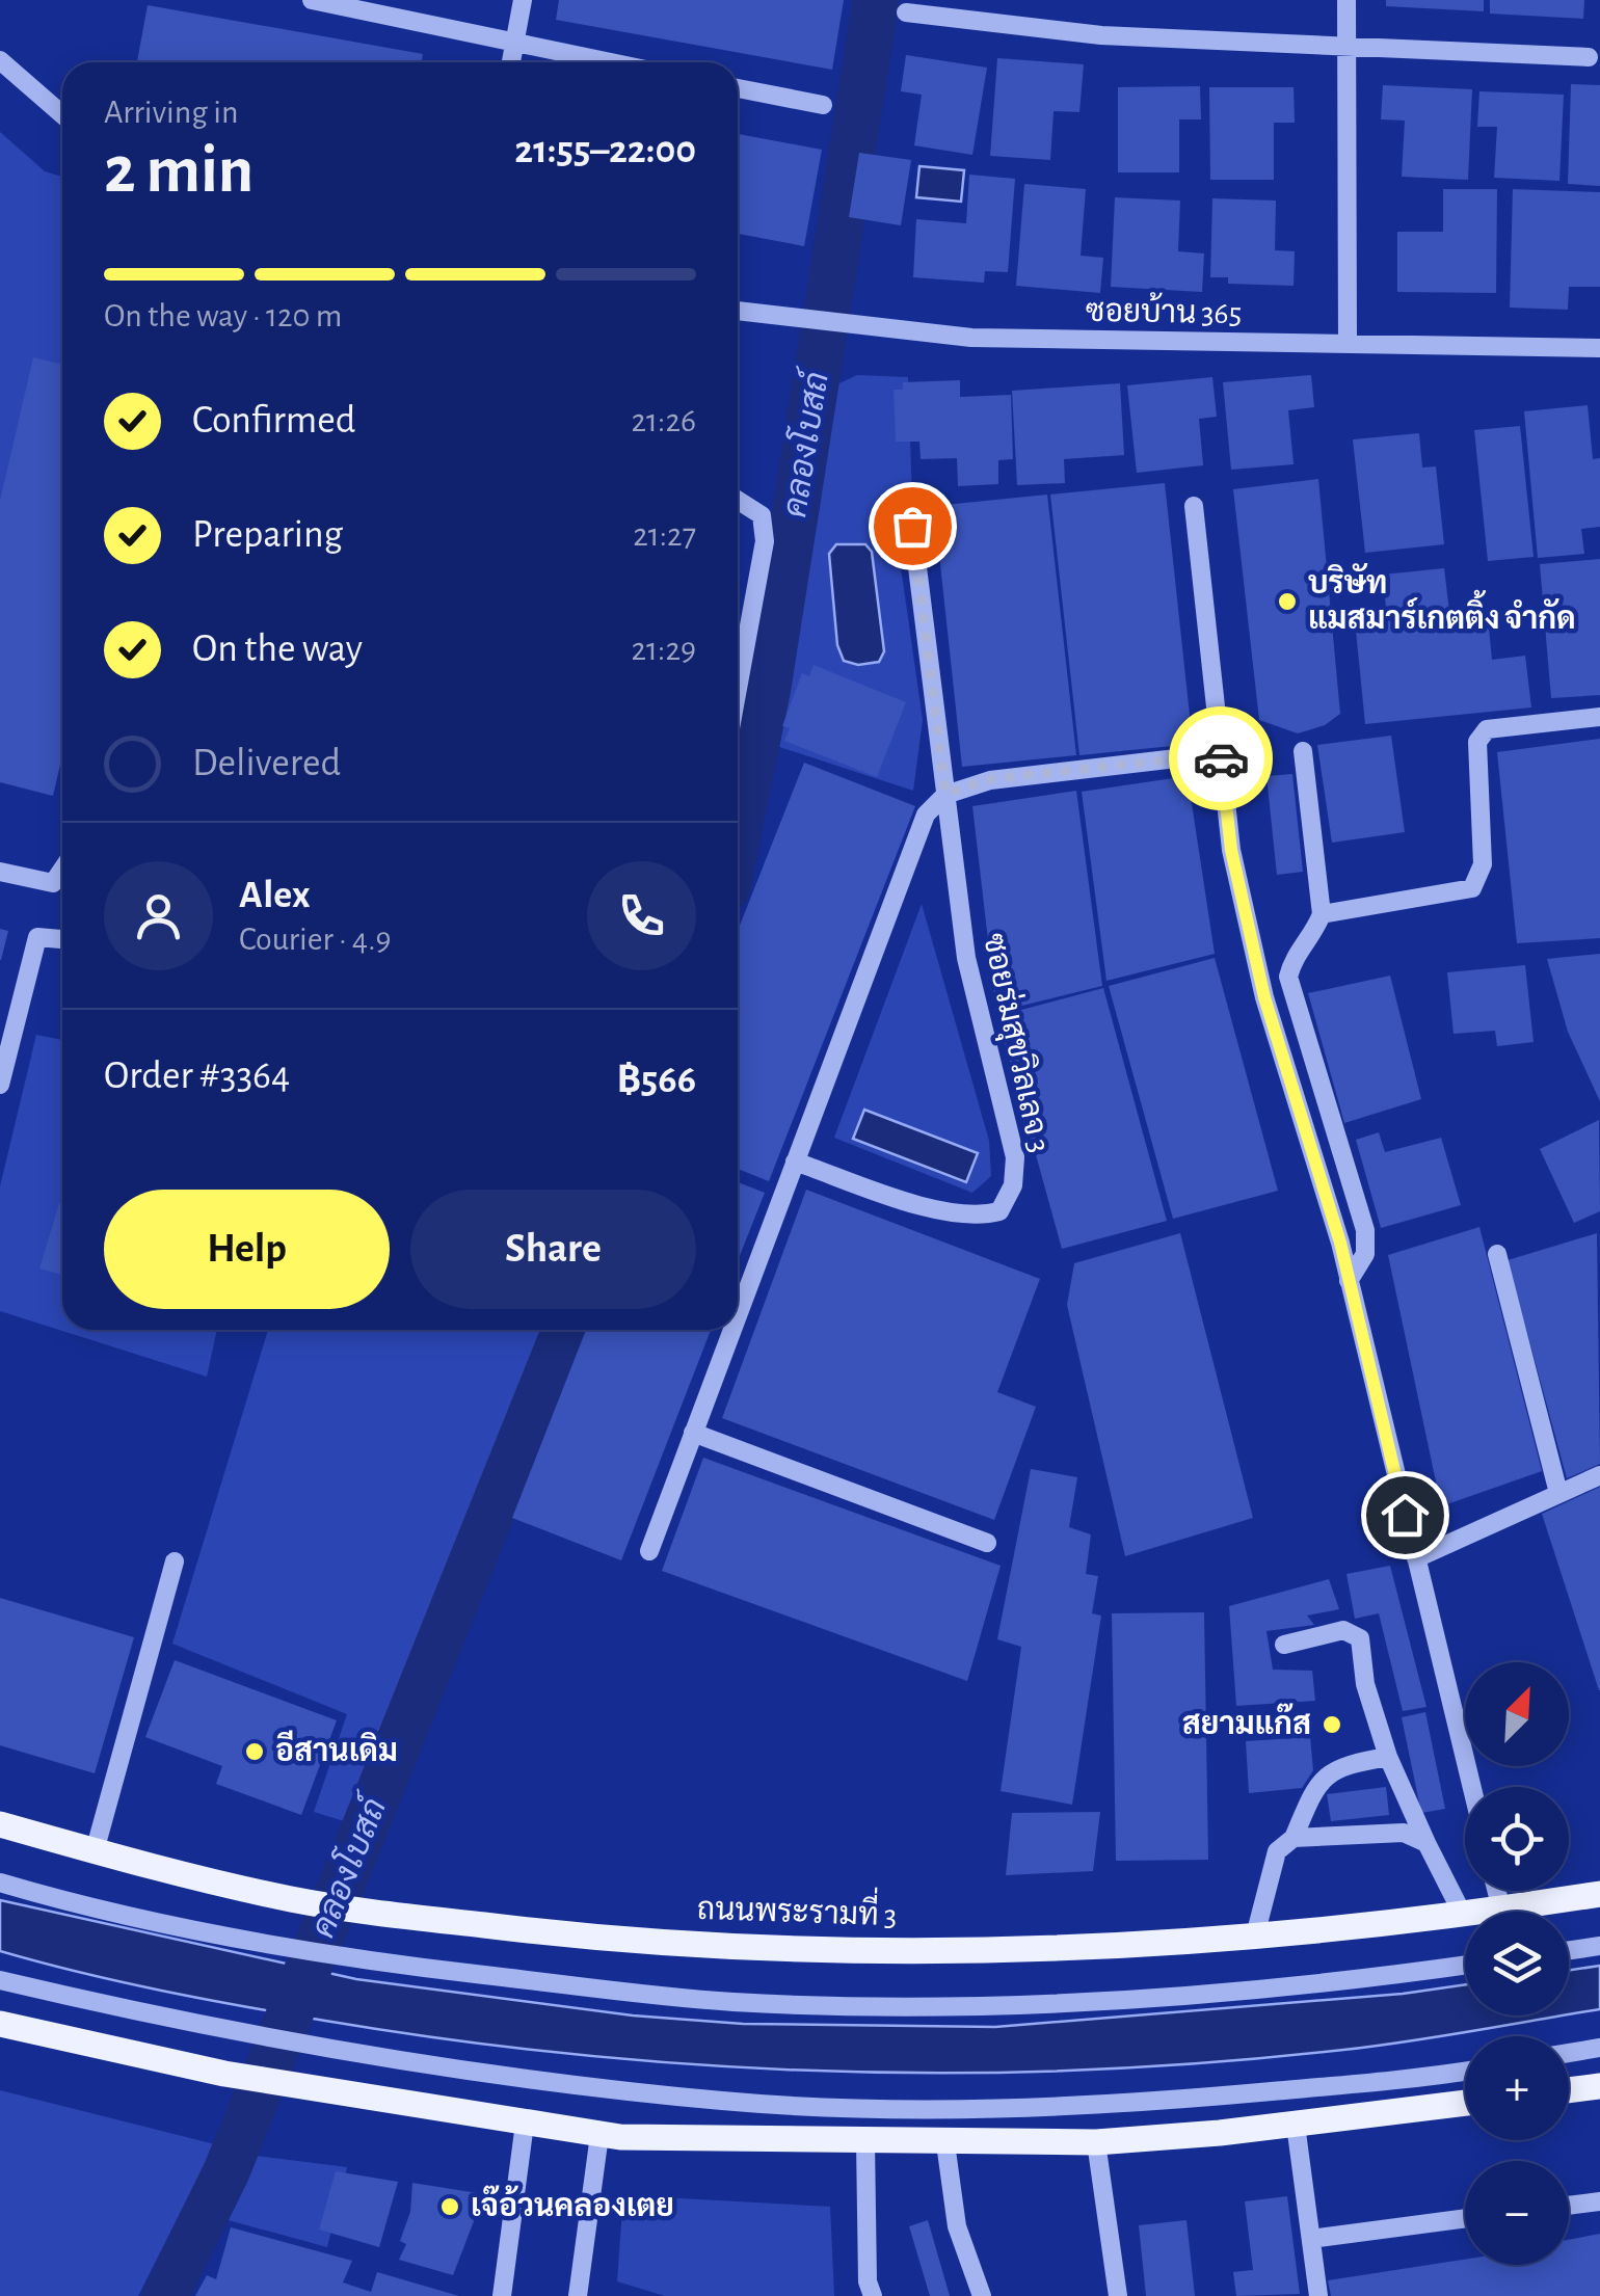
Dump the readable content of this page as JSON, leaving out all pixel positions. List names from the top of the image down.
{
  "streets": {
    "main road": ["ถนนพระรามที่ 3"],
    "street": ["ซอยบ้าน 365", "ซอยร่มสุขวิลเลจ 3"]
  },
  "water": ["คลองโบสถ์"],
  "places": [
    "บริษัท แมสมาร์เกตติ้ง จำกัด",
    "สยามแก๊ส",
    "อีสานเดิม",
    "เจ๊อ้วนคลองเตย"
  ],
  "north": "top right",
  "page": {
    "heading": ["2 min", "Arriving in", "21:55–22:00"],
    "panel": [
      "Alex",
      "Courier · 4.9",
      "Order #3364",
      "฿566"
    ],
    "bar": "On the way · 120 m",
    "list": [
      ["Confirmed", "21:26"],
      ["Preparing", "21:27"],
      ["On the way", "21:29"],
      "Delivered"
    ],
    "buttons": ["Help", "Share"],
    "map_buttons": ["+", "−"]
  }
}
